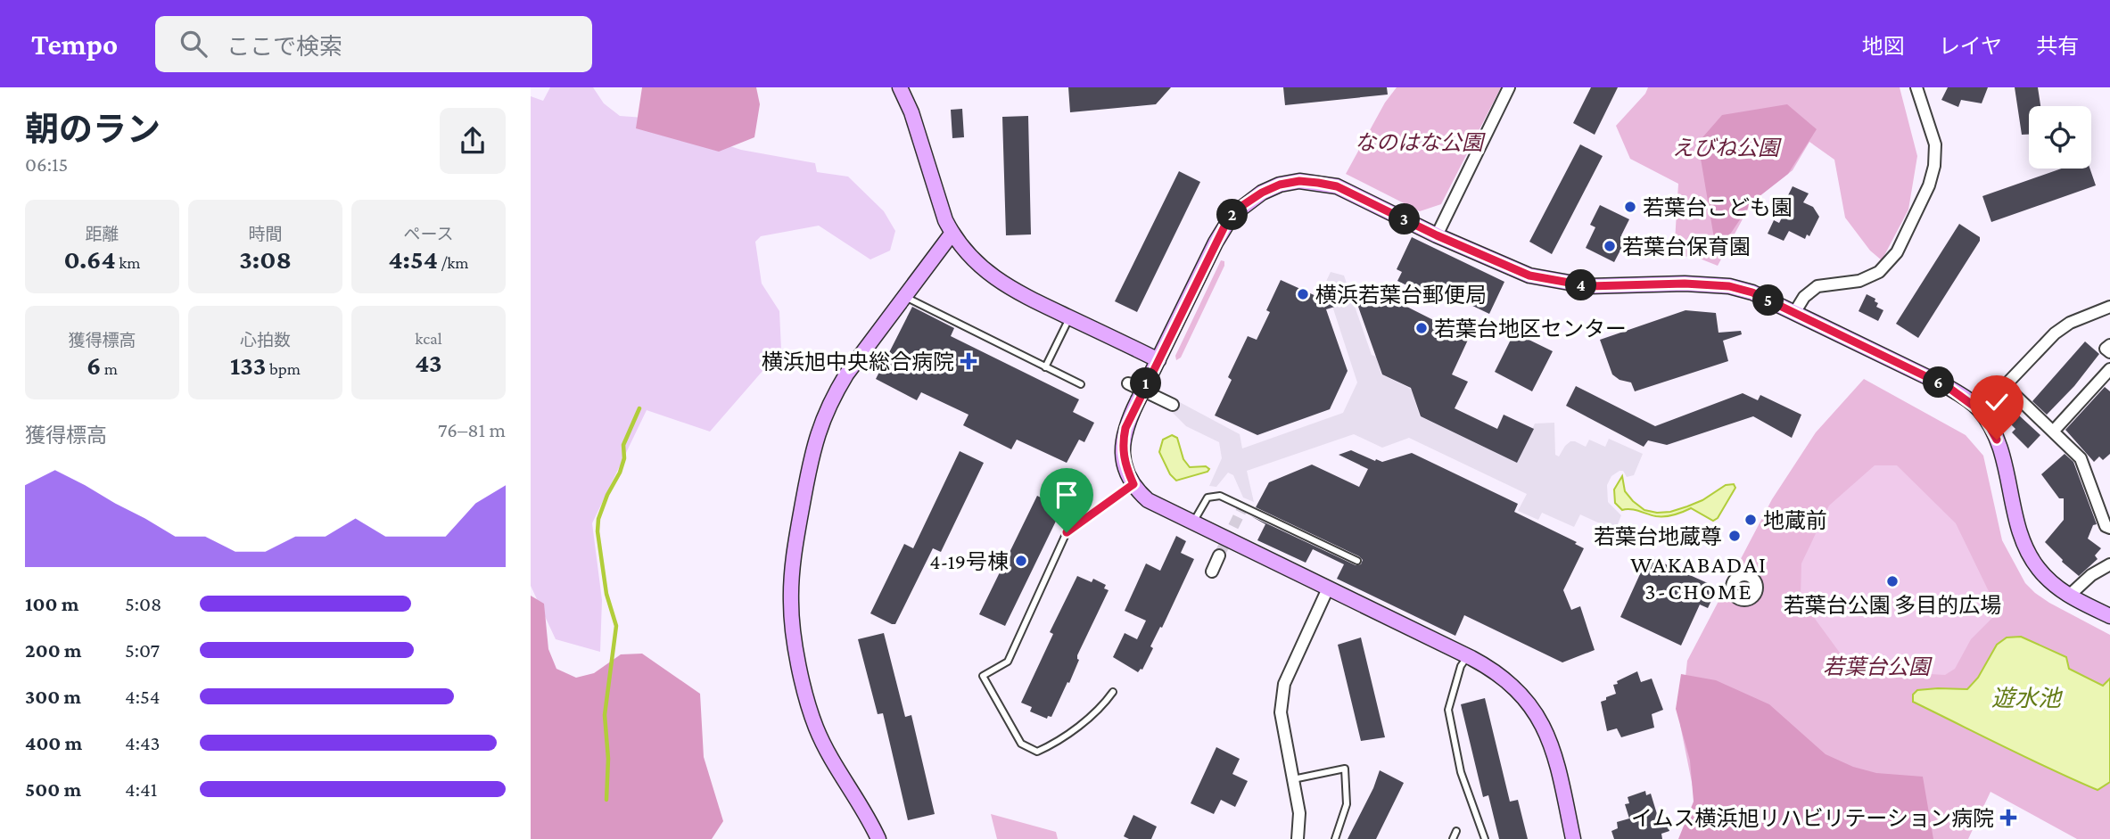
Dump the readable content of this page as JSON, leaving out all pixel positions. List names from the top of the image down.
{
  "districts": ["WAKABADAI 3-CHOME"],
  "water": ["遊水池"],
  "parks": ["なのはな公園", "えびね公園", "若葉台公園"],
  "places": {
    "other": [
      "若葉台こども園",
      "若葉台保育園",
      "横浜若葉台郵便局",
      "若葉台地区センター",
      "地蔵前",
      "若葉台地蔵尊",
      "4-19号棟",
      "若葉台公園 多目的広場"
    ],
    "health": ["横浜旭中央総合病院", "イムス横浜旭リハビリテーション病院"]
  },
  "page": {
    "header": "Tempo",
    "search": "ここで検索",
    "nav": ["地図", "レイヤ", "共有"],
    "heading": ["朝のラン", "06:15"],
    "stats": [
      ["距離", "0.64 km"],
      ["時間", "3:08"],
      ["ペース", "4:54 /km"],
      ["獲得標高", "6 m"],
      ["心拍数", "133 bpm"],
      ["kcal", "43"]
    ],
    "pins": [
      "2",
      "3",
      "4",
      "5",
      "6",
      "1"
    ],
    "chart": ["獲得標高", "76–81 m"],
    "list": [
      {
        "name": "100 m",
        "note": "5:08"
      },
      {
        "name": "200 m",
        "note": "5:07"
      },
      {
        "name": "300 m",
        "note": "4:54"
      },
      {
        "name": "400 m",
        "note": "4:43"
      },
      {
        "name": "500 m",
        "note": "4:41"
      }
    ]
  }
}
